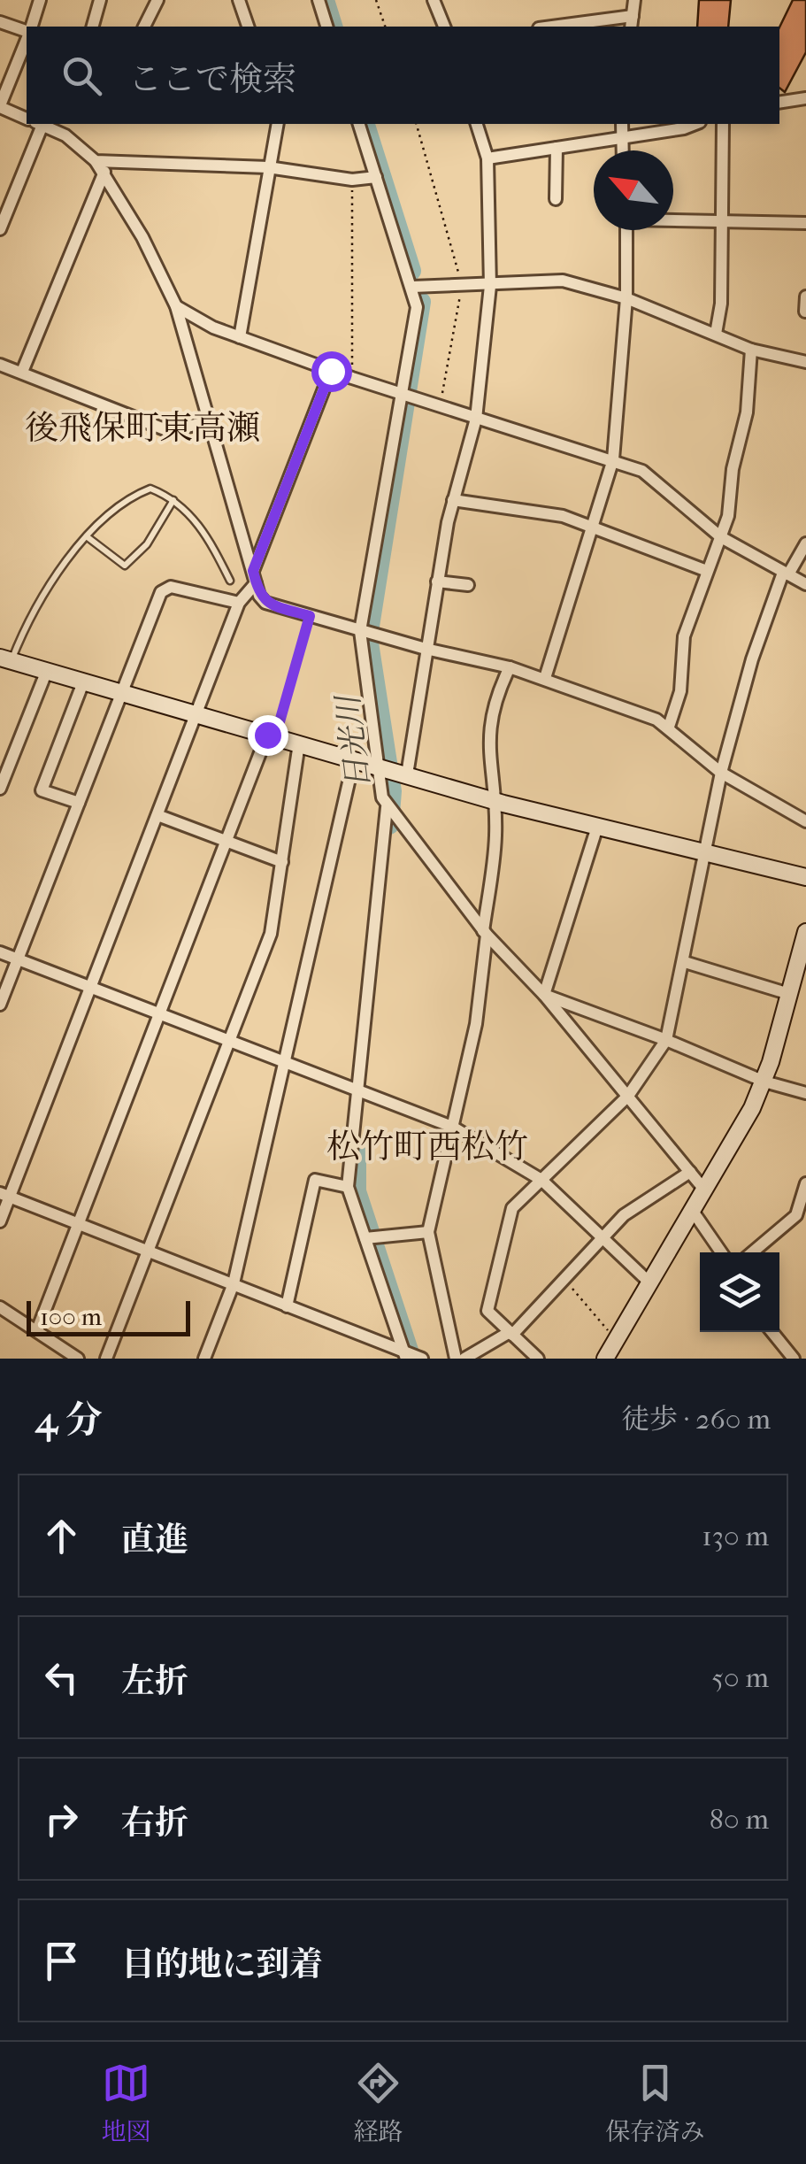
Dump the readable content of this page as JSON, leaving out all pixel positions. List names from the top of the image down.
{
  "districts": ["後飛保町東高瀬", "松竹町西松竹"],
  "water": ["日光川"],
  "scale_bar": "100 m",
  "north": "top left",
  "page": {
    "search": "ここで検索",
    "scale": "100 m",
    "heading": ["4 分", "徒歩 · 260 m"],
    "list": [
      ["直進", "130 m"],
      ["左折", "50 m"],
      ["右折", "80 m"],
      "目的地に到着"
    ],
    "nav": ["地図", "経路", "保存済み"]
  }
}
